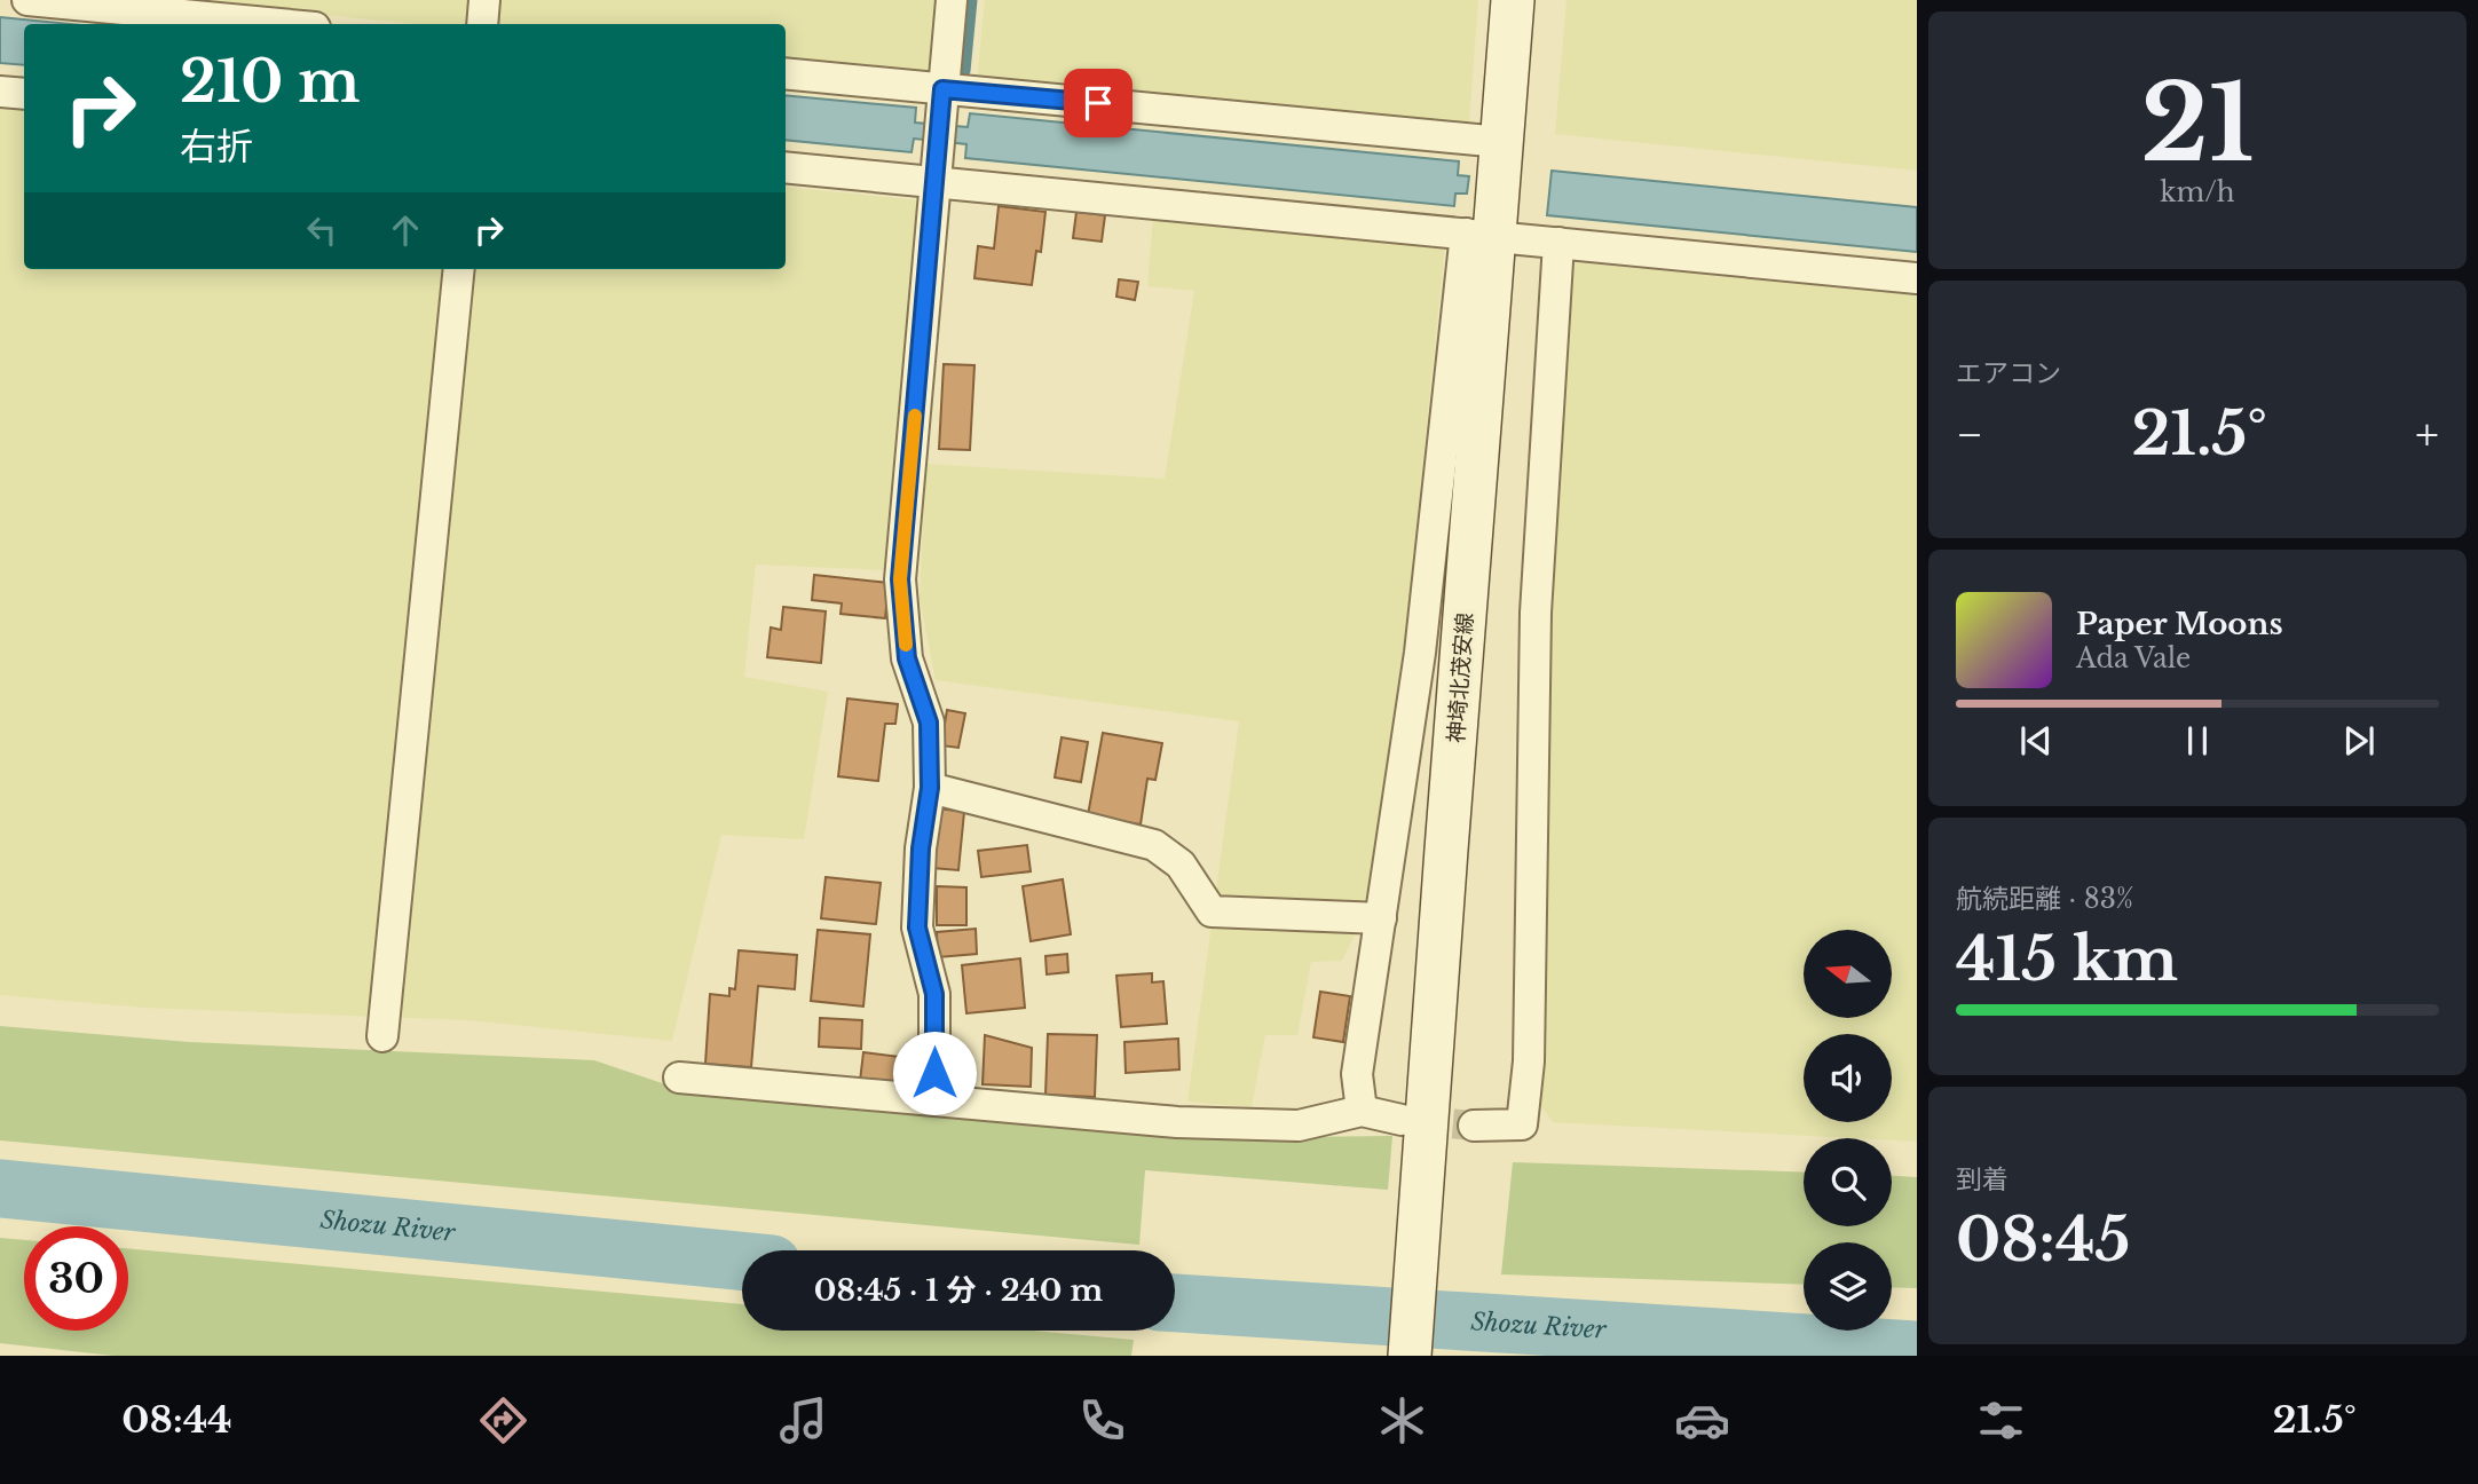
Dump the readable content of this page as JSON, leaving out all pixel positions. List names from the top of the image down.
{
  "streets": {
    "main road": ["神埼北茂安線"]
  },
  "water": ["Shozu River"],
  "north": "left",
  "page": {
    "tile": [
      ["21", "km/h"],
      "エアコン",
      ["航続距離 · 83%", "415 km"],
      ["到着", "08:45"]
    ],
    "turn": ["210 m", "右折"],
    "heat": ["−", "21.5°", "+"],
    "song": ["Paper Moons", "Ada Vale"],
    "limit": "30",
    "trip": "08:45 · 1 分 · 240 m",
    "tabs": ["08:44", "21.5°"]
  }
}
